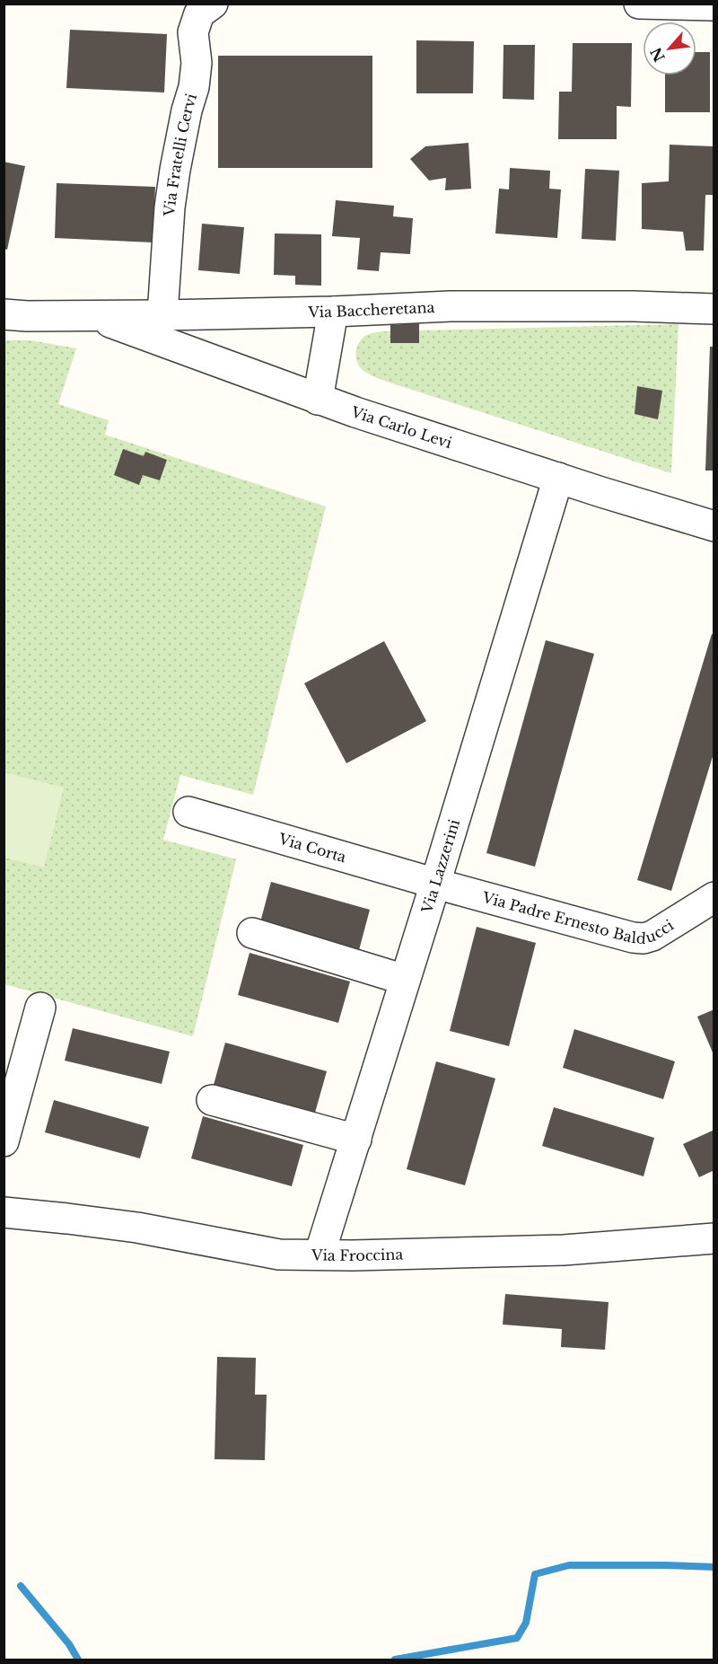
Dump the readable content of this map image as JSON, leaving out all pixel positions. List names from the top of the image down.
{
  "streets": {
    "street": [
      "Via Fratelli Cervi",
      "Via Baccheretana",
      "Via Carlo Levi",
      "Via Corta",
      "Via Lazzerini",
      "Via Padre Ernesto Balducci",
      "Via Froccina"
    ]
  },
  "crossings": [
    ["Via Fratelli Cervi", "Via Baccheretana"],
    ["Via Baccheretana", "Via Carlo Levi"],
    ["Via Carlo Levi", "Via Lazzerini"],
    ["Via Corta", "Via Lazzerini"],
    ["Via Corta", "Via Padre Ernesto Balducci"],
    ["Via Lazzerini", "Via Padre Ernesto Balducci"],
    ["Via Lazzerini", "Via Froccina"]
  ],
  "north": "bottom left"
}
